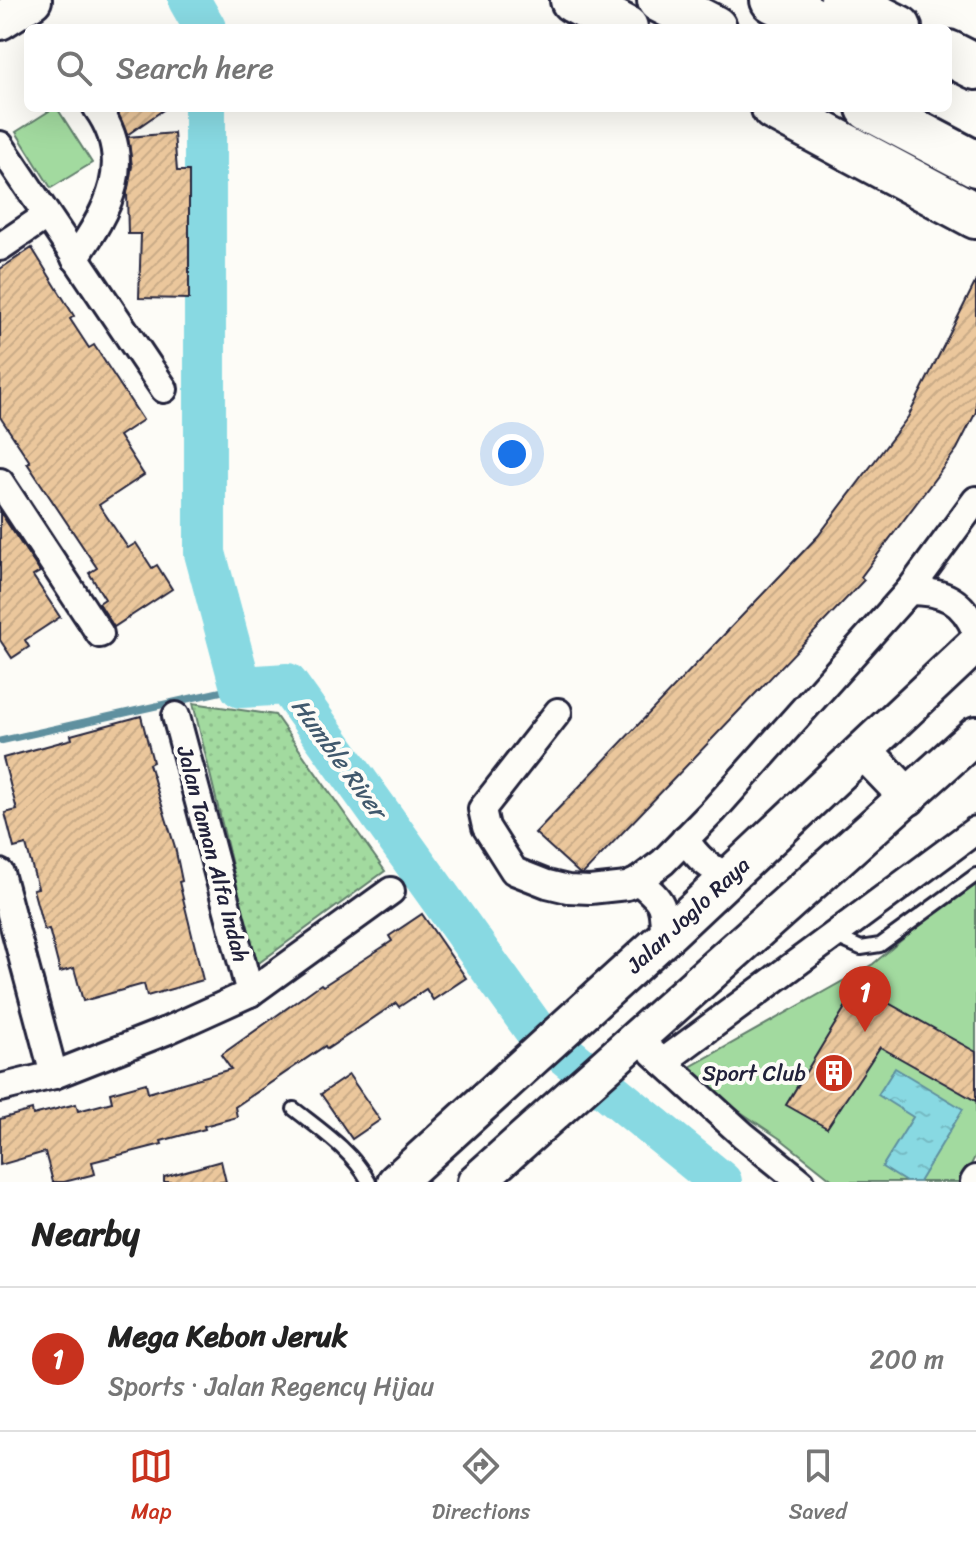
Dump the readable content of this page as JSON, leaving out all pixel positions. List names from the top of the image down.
{
  "streets": {
    "main road": ["Jalan Joglo Raya"],
    "street": ["Jalan Taman Alfa Indah"]
  },
  "water": ["Humble River"],
  "places": {
    "building": ["Sport Club"]
  },
  "page": {
    "search": "Search here",
    "pins": "1",
    "heading": "Nearby",
    "list": [
      {
        "mark": "1",
        "name": "Mega Kebon Jeruk",
        "note": "Sports · Jalan Regency Hijau",
        "value": "200 m"
      }
    ],
    "nav": ["Map", "Directions", "Saved"]
  }
}
